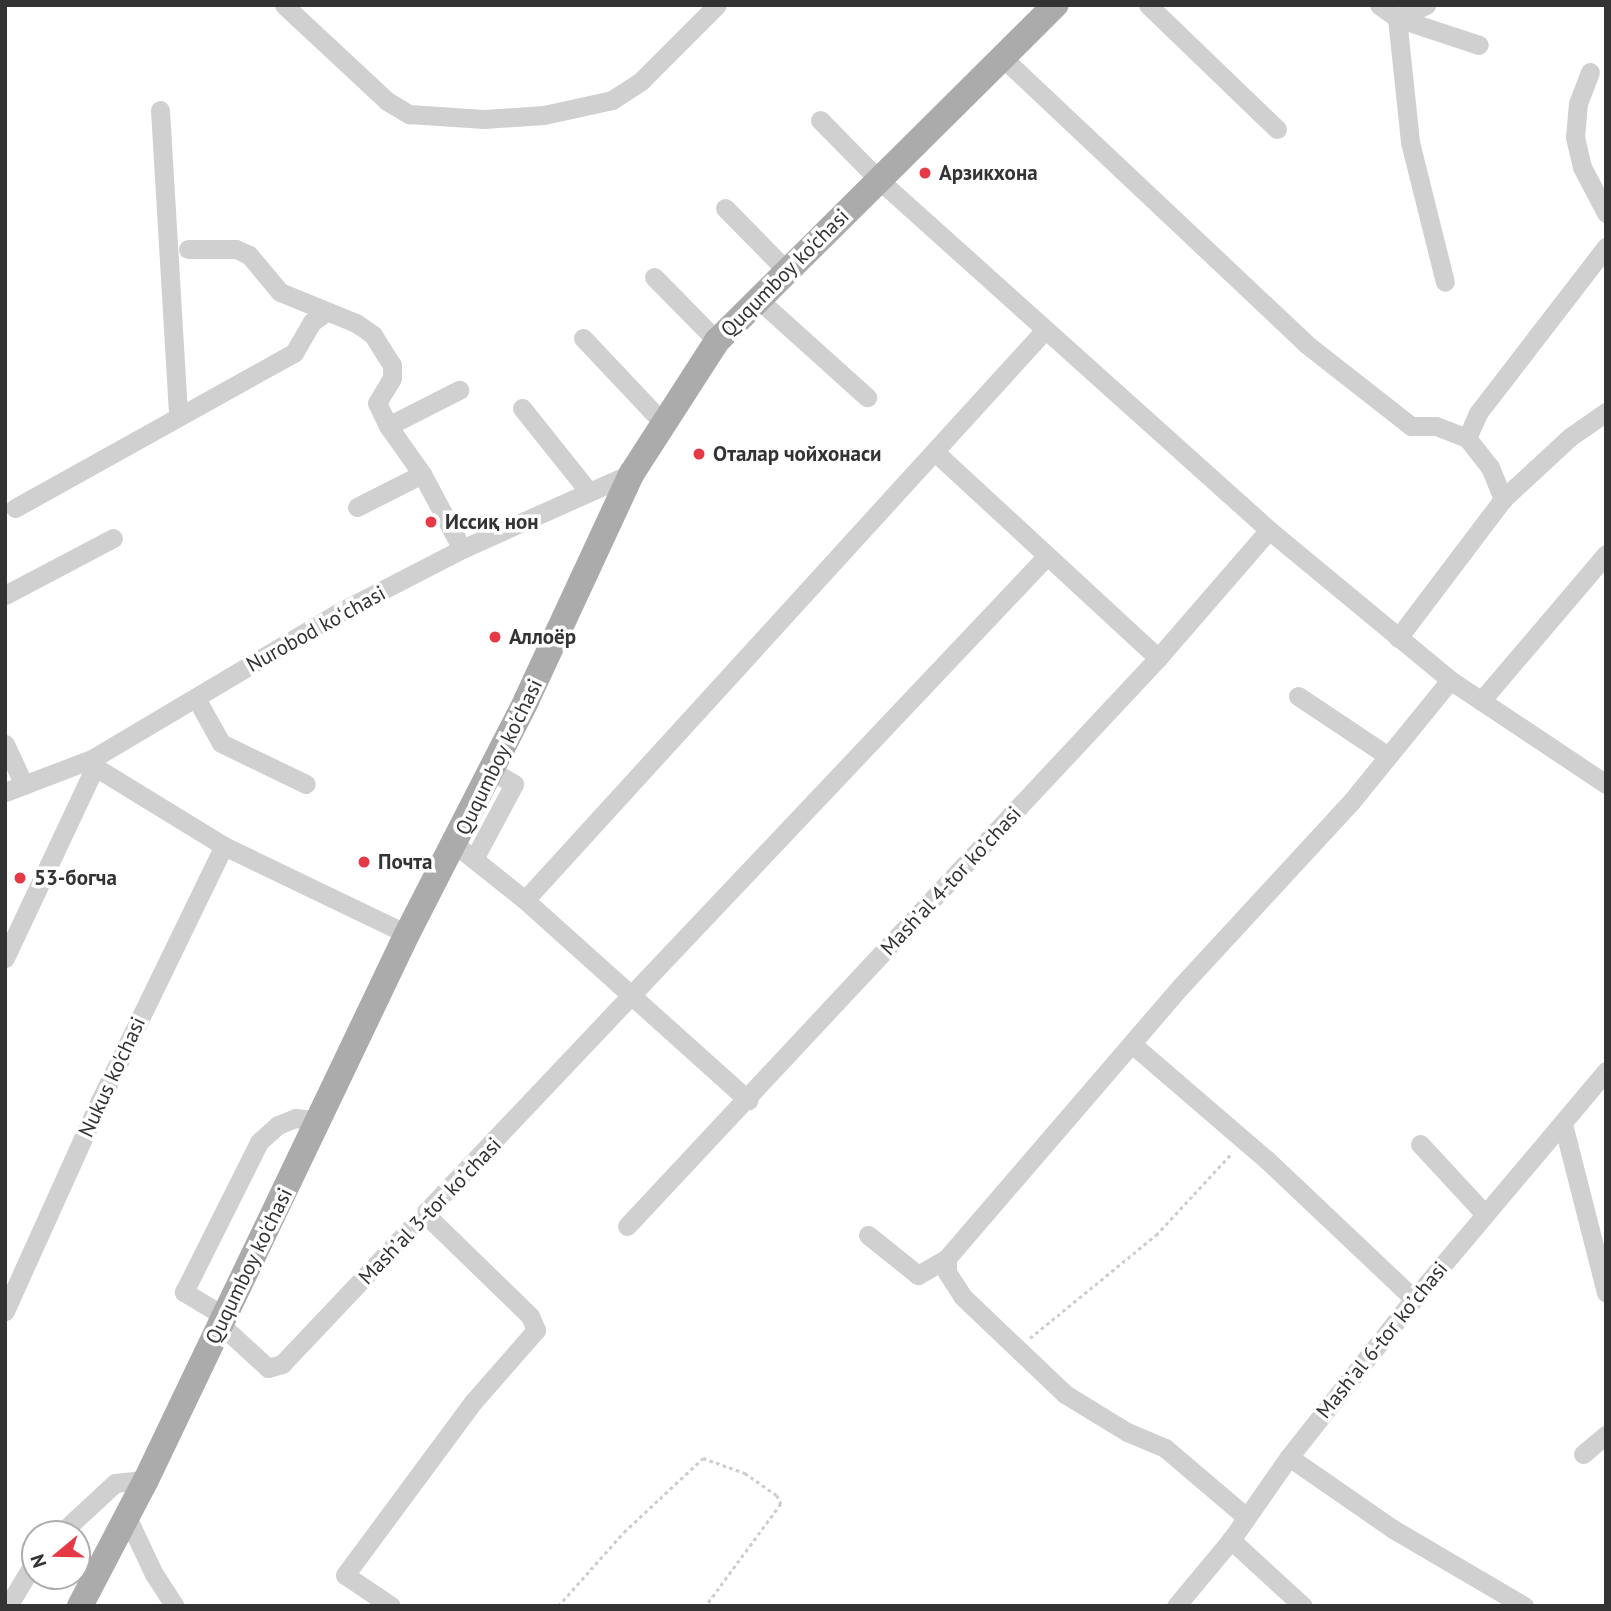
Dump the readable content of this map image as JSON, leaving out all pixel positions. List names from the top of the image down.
{
  "streets": {
    "main road": ["Ququmboy ko'chasi"],
    "street": [
      "Nurobod koʻchasi",
      "Mashʼal 4-tor koʼchasi",
      "Nukus ko'chasi",
      "Mashʼal 3-tor koʼchasi",
      "Mashʼal 6-tor koʼchasi"
    ]
  },
  "crossings": [
    ["Ququmboy ko'chasi", "Nurobod koʻchasi"],
    ["Ququmboy ko'chasi", "Mashʼal 3-tor koʼchasi"]
  ],
  "places": [
    "Арзикхона",
    "Оталар чойхонаси",
    "Иссиқ нон",
    "Аллоёр",
    "Почта",
    "53-богча"
  ],
  "north": "left"
}
